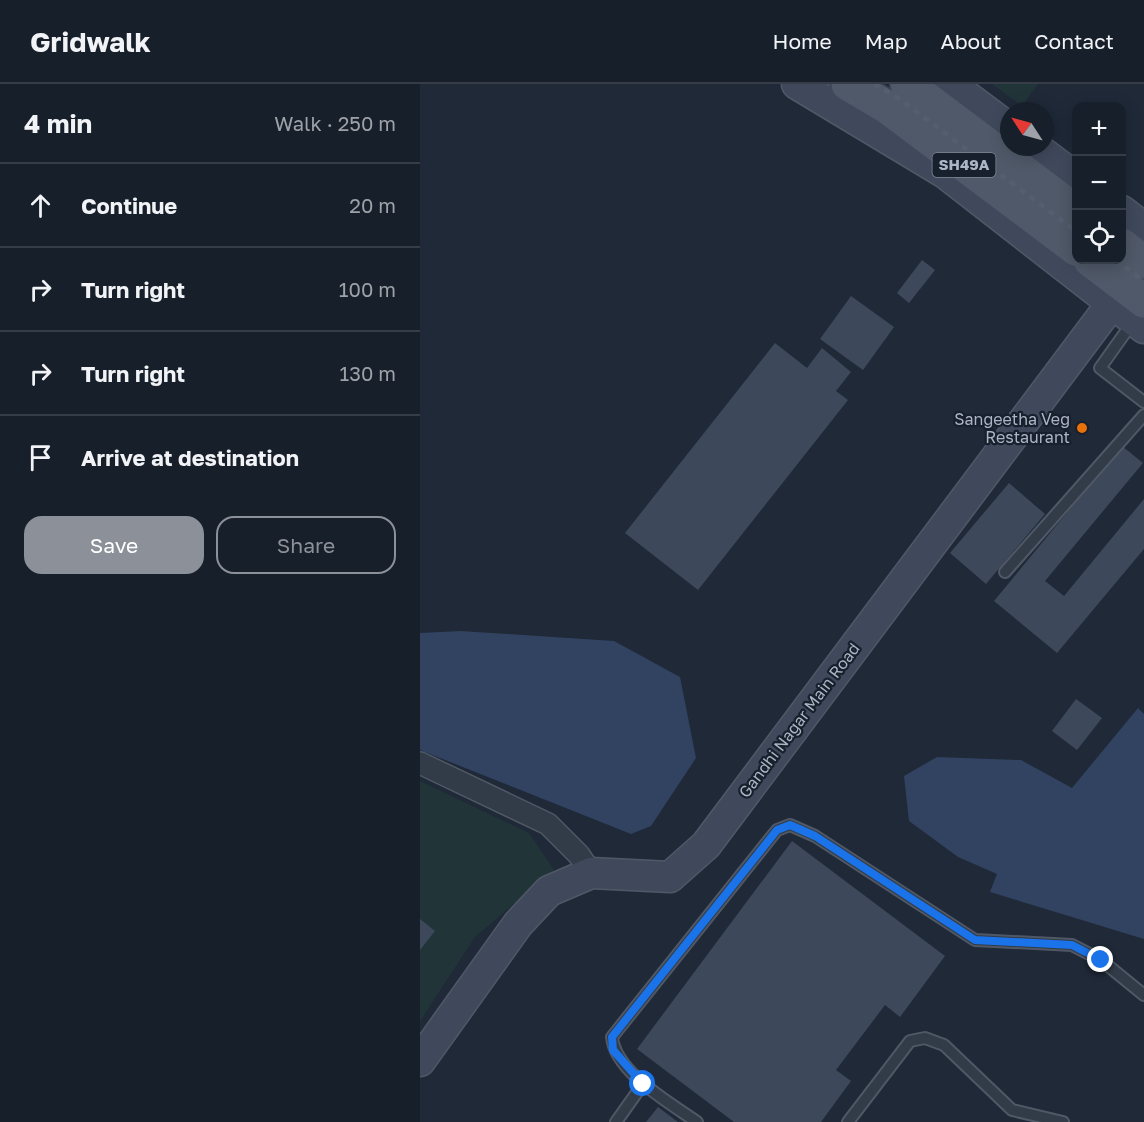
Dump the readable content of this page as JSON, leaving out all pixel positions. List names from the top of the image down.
{
  "streets": {
    "main road": ["SH49A"],
    "street": ["Gandhi Nagar Main Road"]
  },
  "places": ["Sangeetha Veg Restaurant"],
  "north": "top left",
  "page": {
    "header": "Gridwalk",
    "nav": [
      "Home",
      "Map",
      "About",
      "Contact"
    ],
    "heading": ["4 min", "Walk · 250 m"],
    "map_buttons": ["+", "−"],
    "list": [
      ["Continue", "20 m"],
      ["Turn right", "100 m"],
      ["Turn right", "130 m"],
      "Arrive at destination"
    ],
    "buttons": ["Save", "Share"]
  }
}
